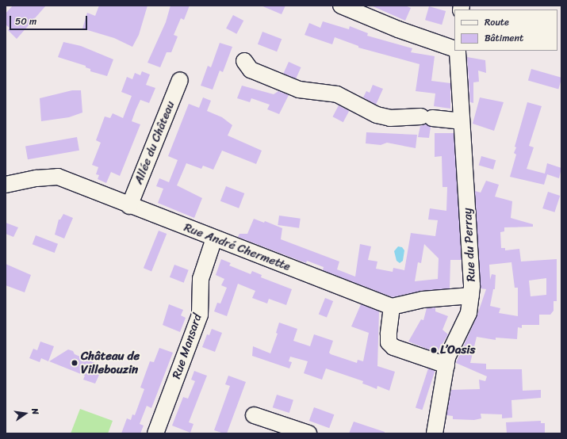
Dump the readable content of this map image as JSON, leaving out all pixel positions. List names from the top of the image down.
{
  "streets": {
    "street": [
      "Allée du Château",
      "Rue du Perray",
      "Rue André Chermette",
      "Rue Mansard"
    ]
  },
  "crossings": [
    ["Allée du Château", "Rue André Chermette"],
    ["Rue André Chermette", "Rue Mansard"]
  ],
  "places": ["L’Oasis", "Château de Villebouzin"],
  "legend": ["Route", "Bâtiment"],
  "scale_bar": "50 m",
  "north": "right"
}
